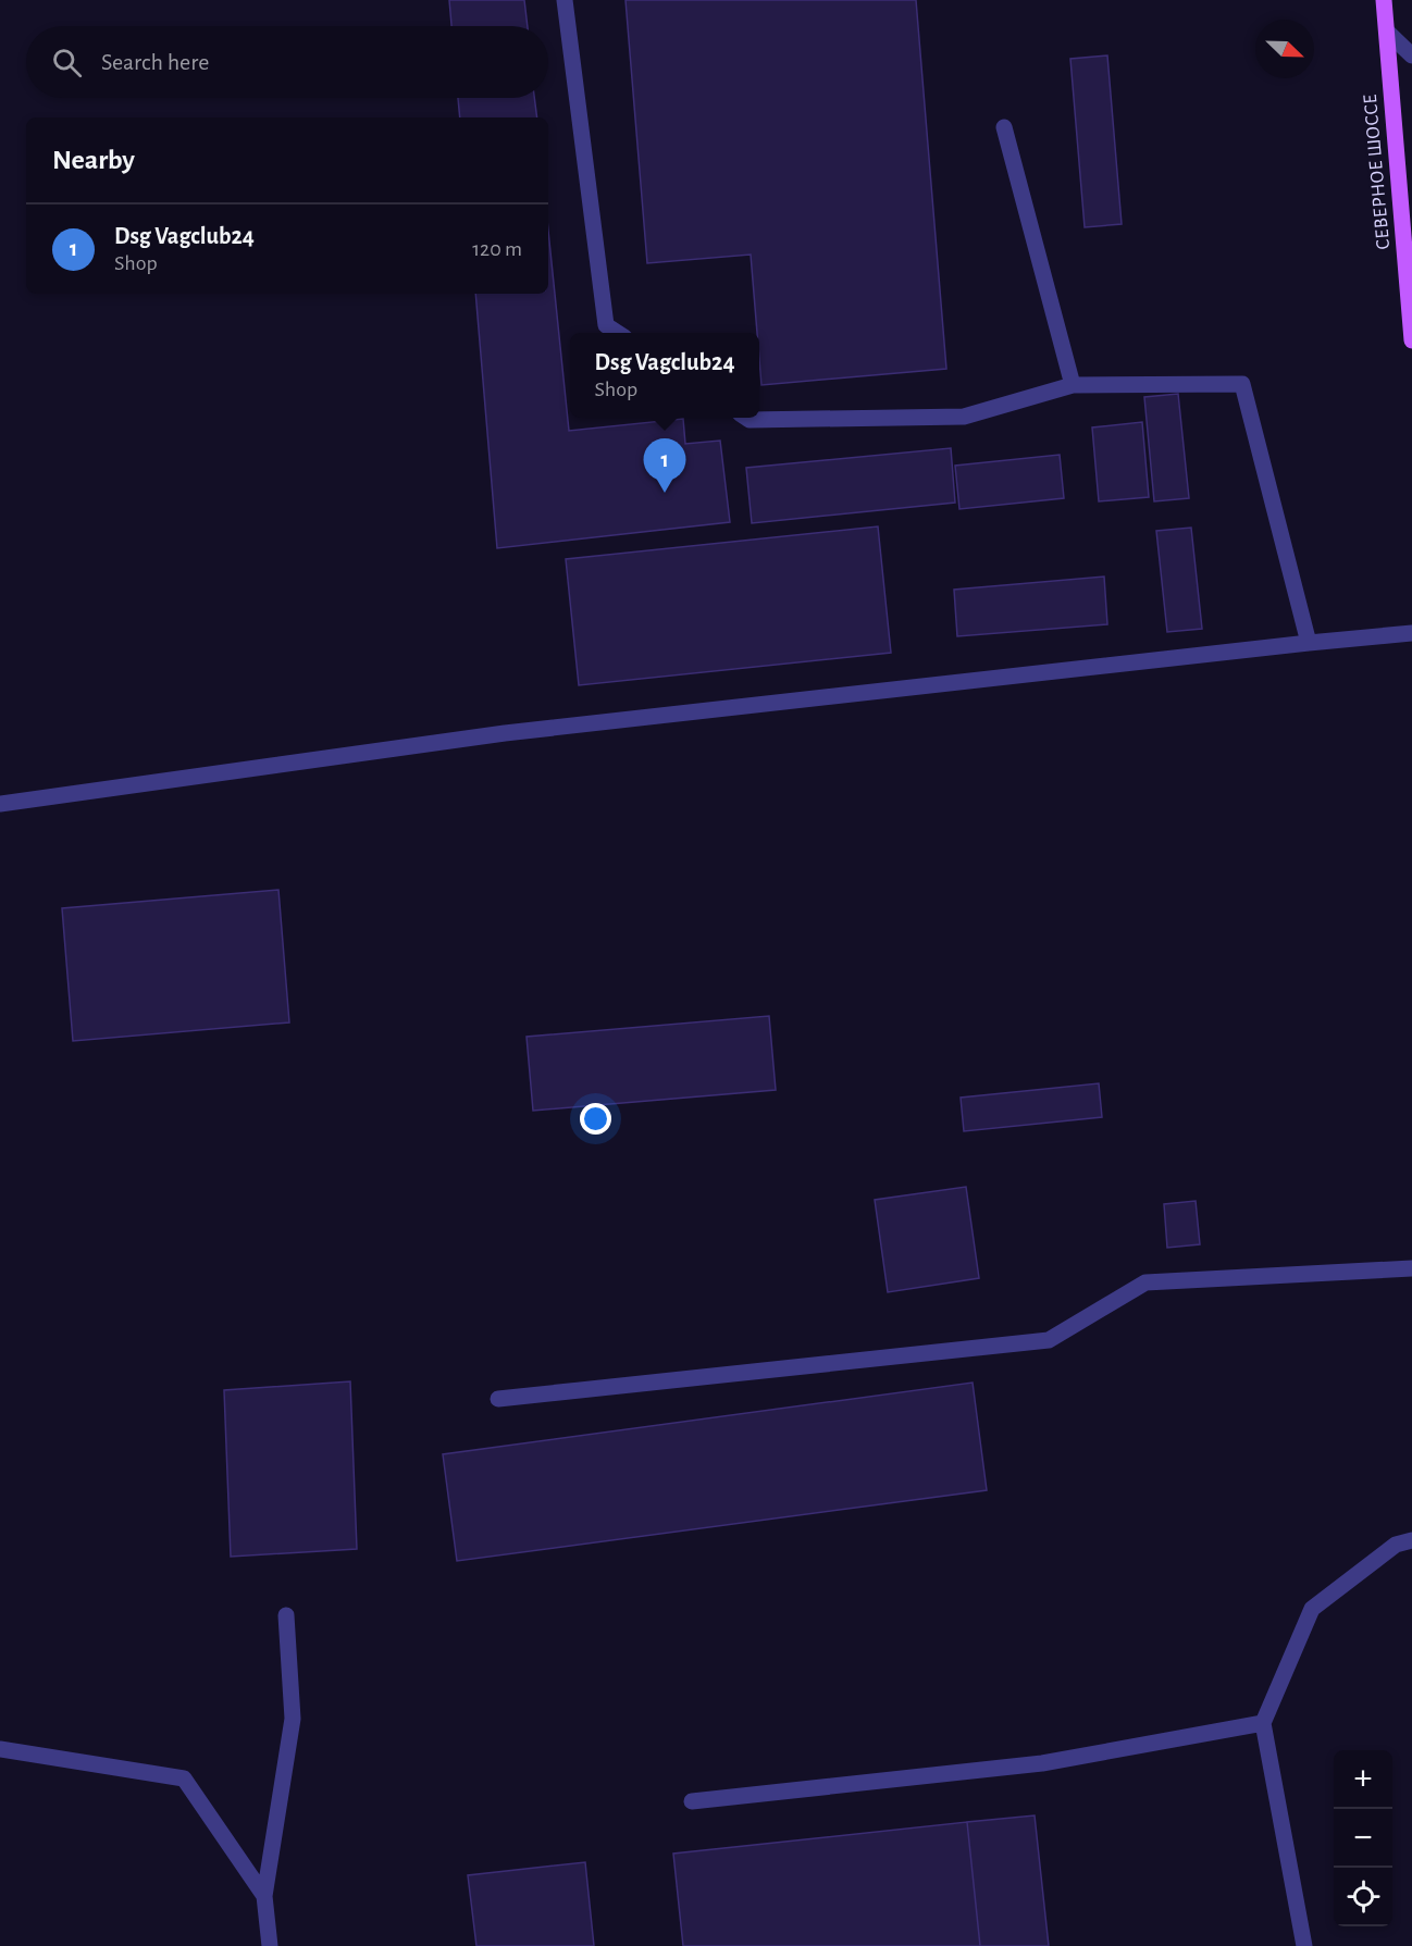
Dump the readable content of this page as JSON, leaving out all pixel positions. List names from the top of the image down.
{
  "streets": {
    "main road": ["СЕВЕРНОЕ ШОССЕ"]
  },
  "north": "bottom right",
  "page": {
    "search": "Search here",
    "heading": "Nearby",
    "list": [
      {
        "mark": "1",
        "name": "Dsg Vagclub24",
        "note": "Shop",
        "value": "120 m"
      }
    ],
    "popup": ["Dsg Vagclub24", "Shop"],
    "pins": "1",
    "map_buttons": ["+", "−"]
  }
}
